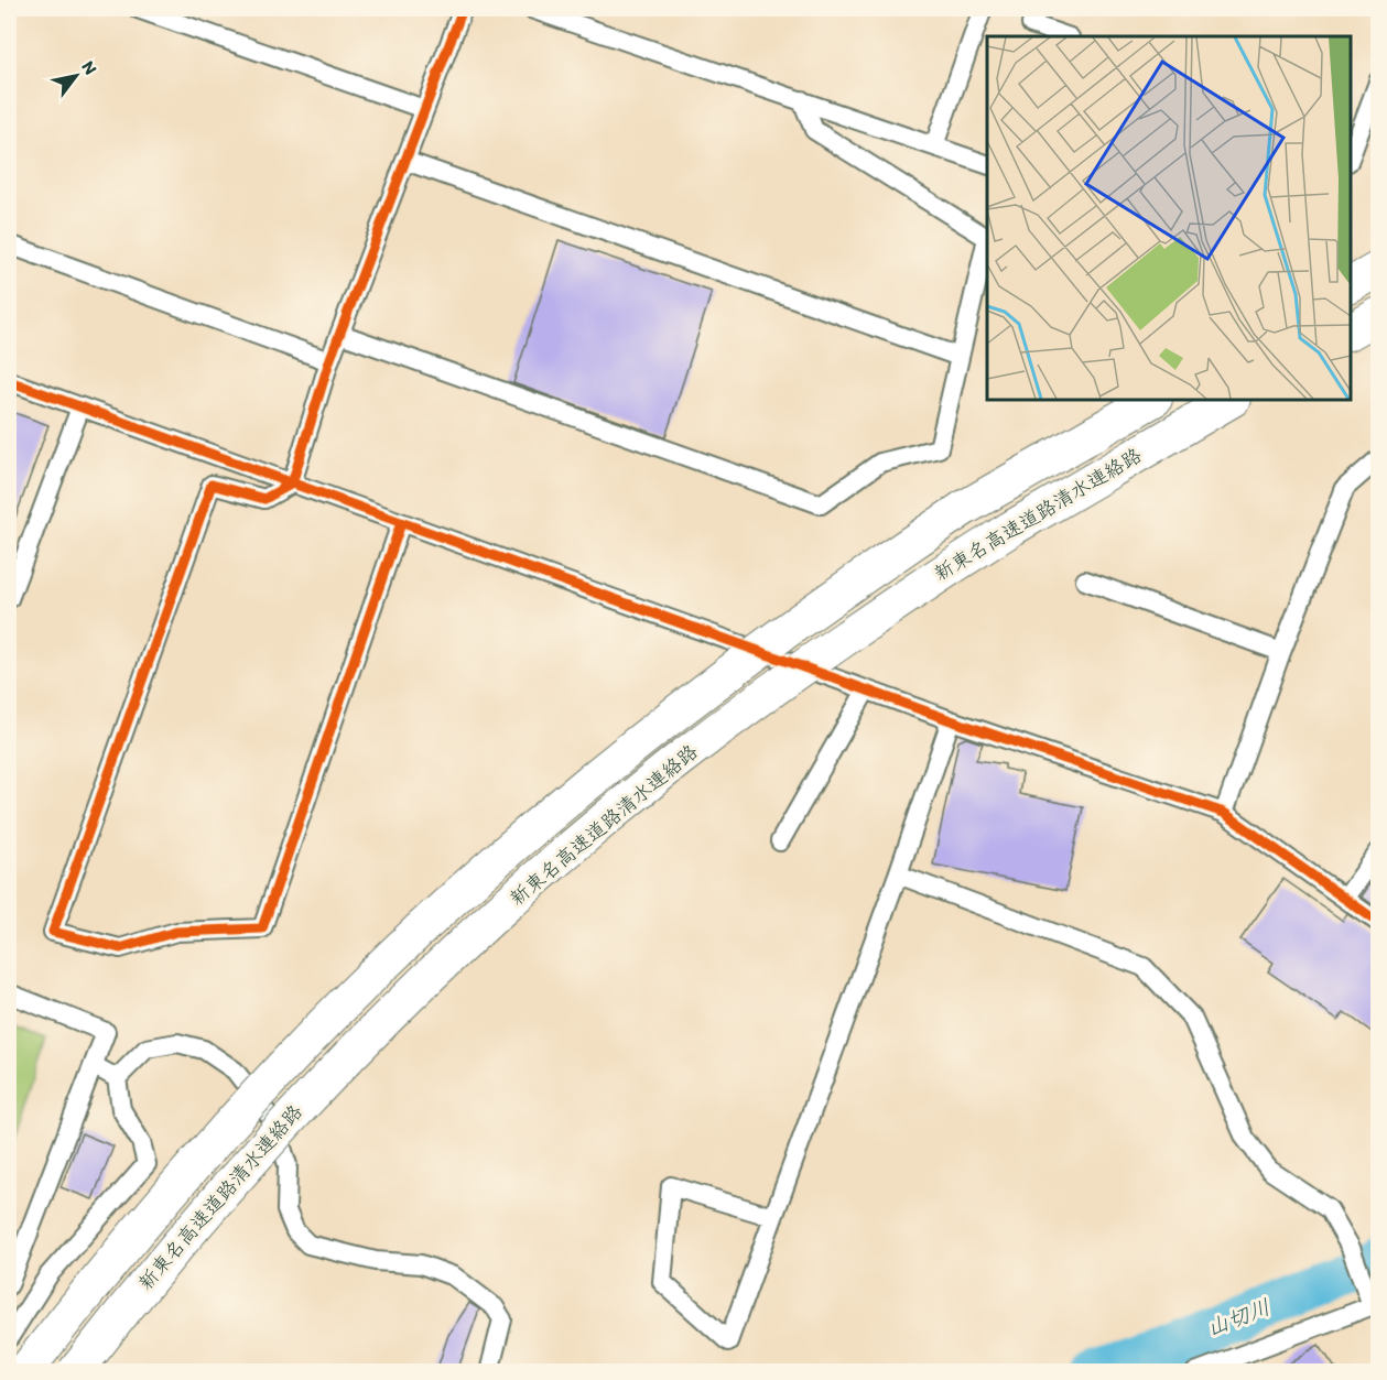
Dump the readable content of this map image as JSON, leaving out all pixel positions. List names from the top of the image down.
{
  "streets": {
    "highway": ["新東名高速道路清水連絡路"]
  },
  "water": ["山切川"],
  "north": "top right"
}
